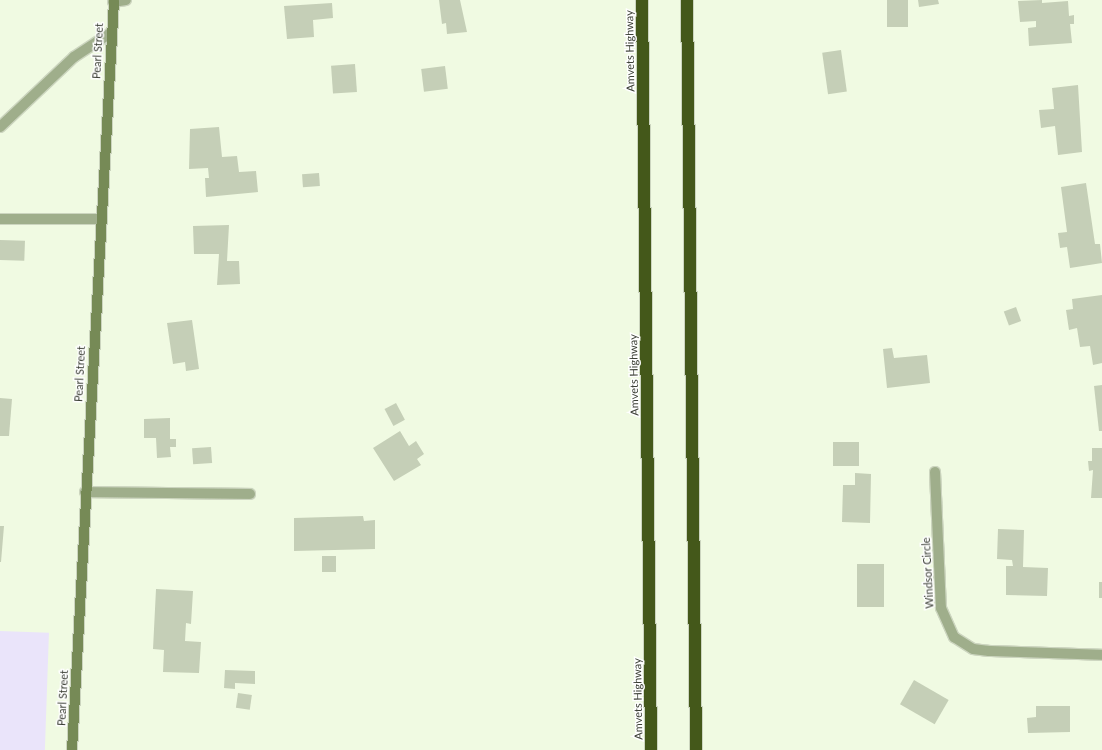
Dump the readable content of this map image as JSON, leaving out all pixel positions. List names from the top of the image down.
{
  "streets": {
    "highway": ["Amvets Highway"],
    "street": ["Pearl Street", "Windsor Circle"]
  }
}
